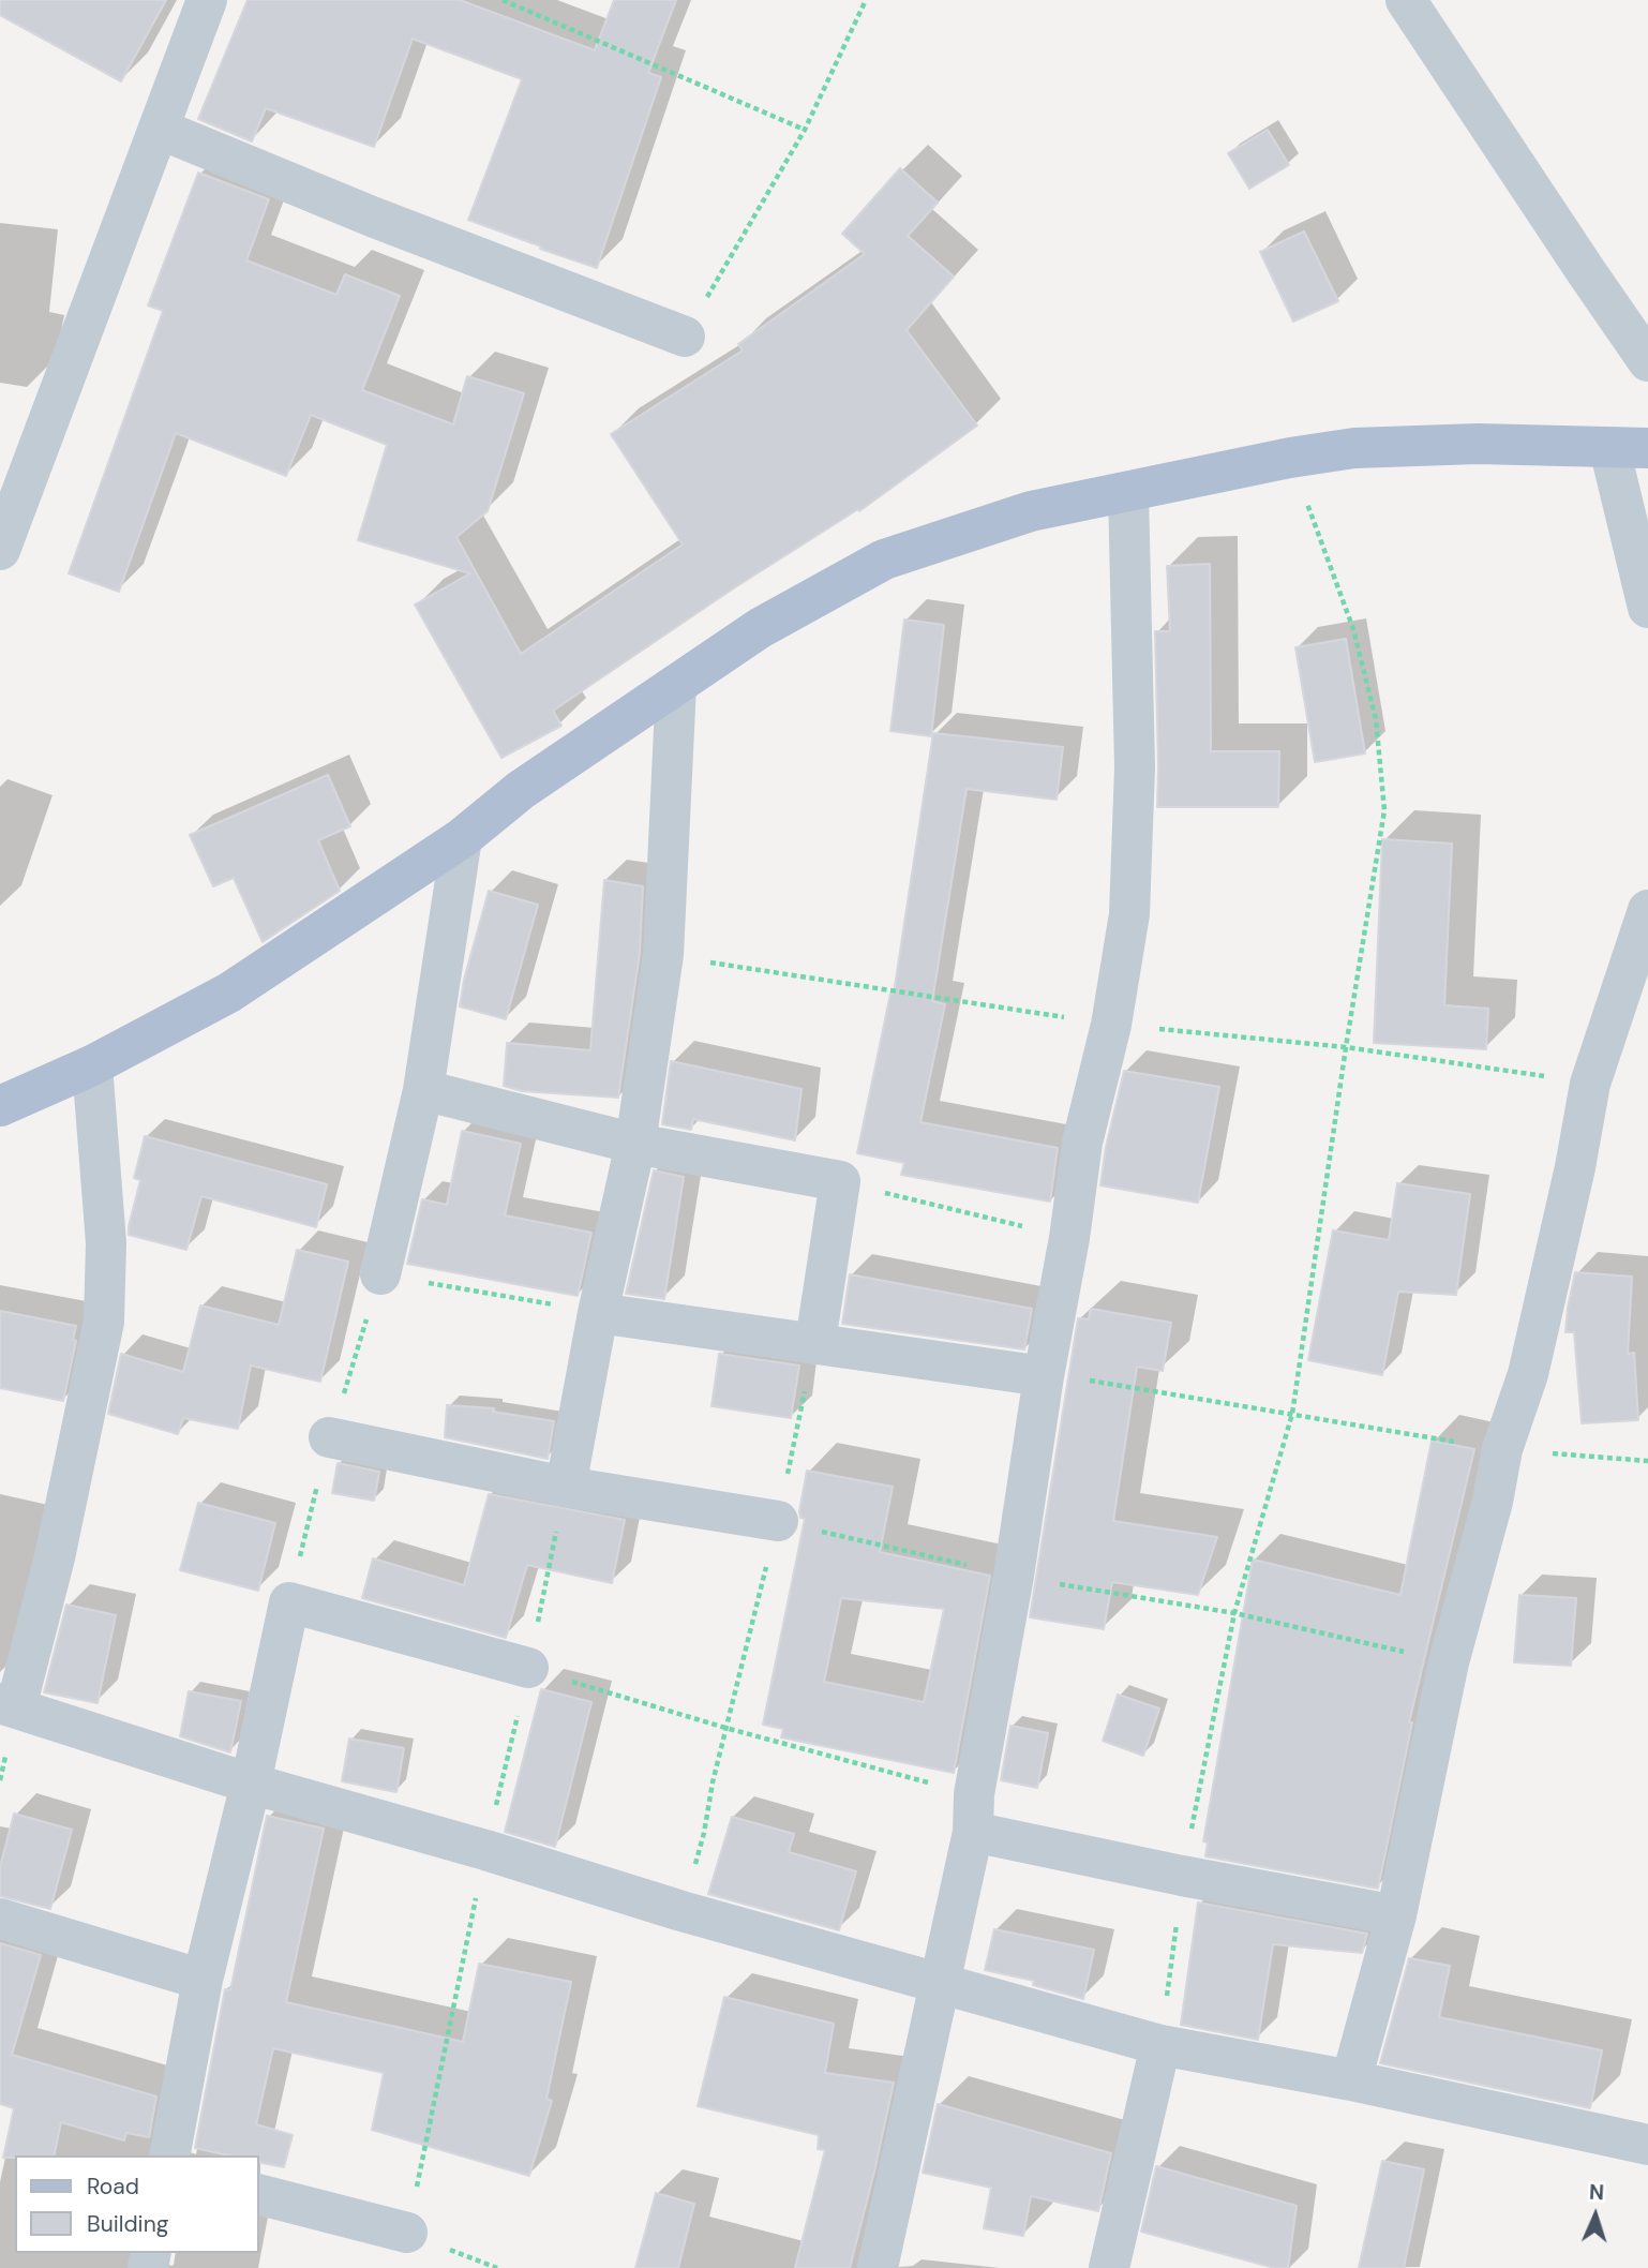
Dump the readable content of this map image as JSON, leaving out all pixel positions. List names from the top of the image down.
{
  "legend": ["Road", "Building"],
  "north": "top"
}
